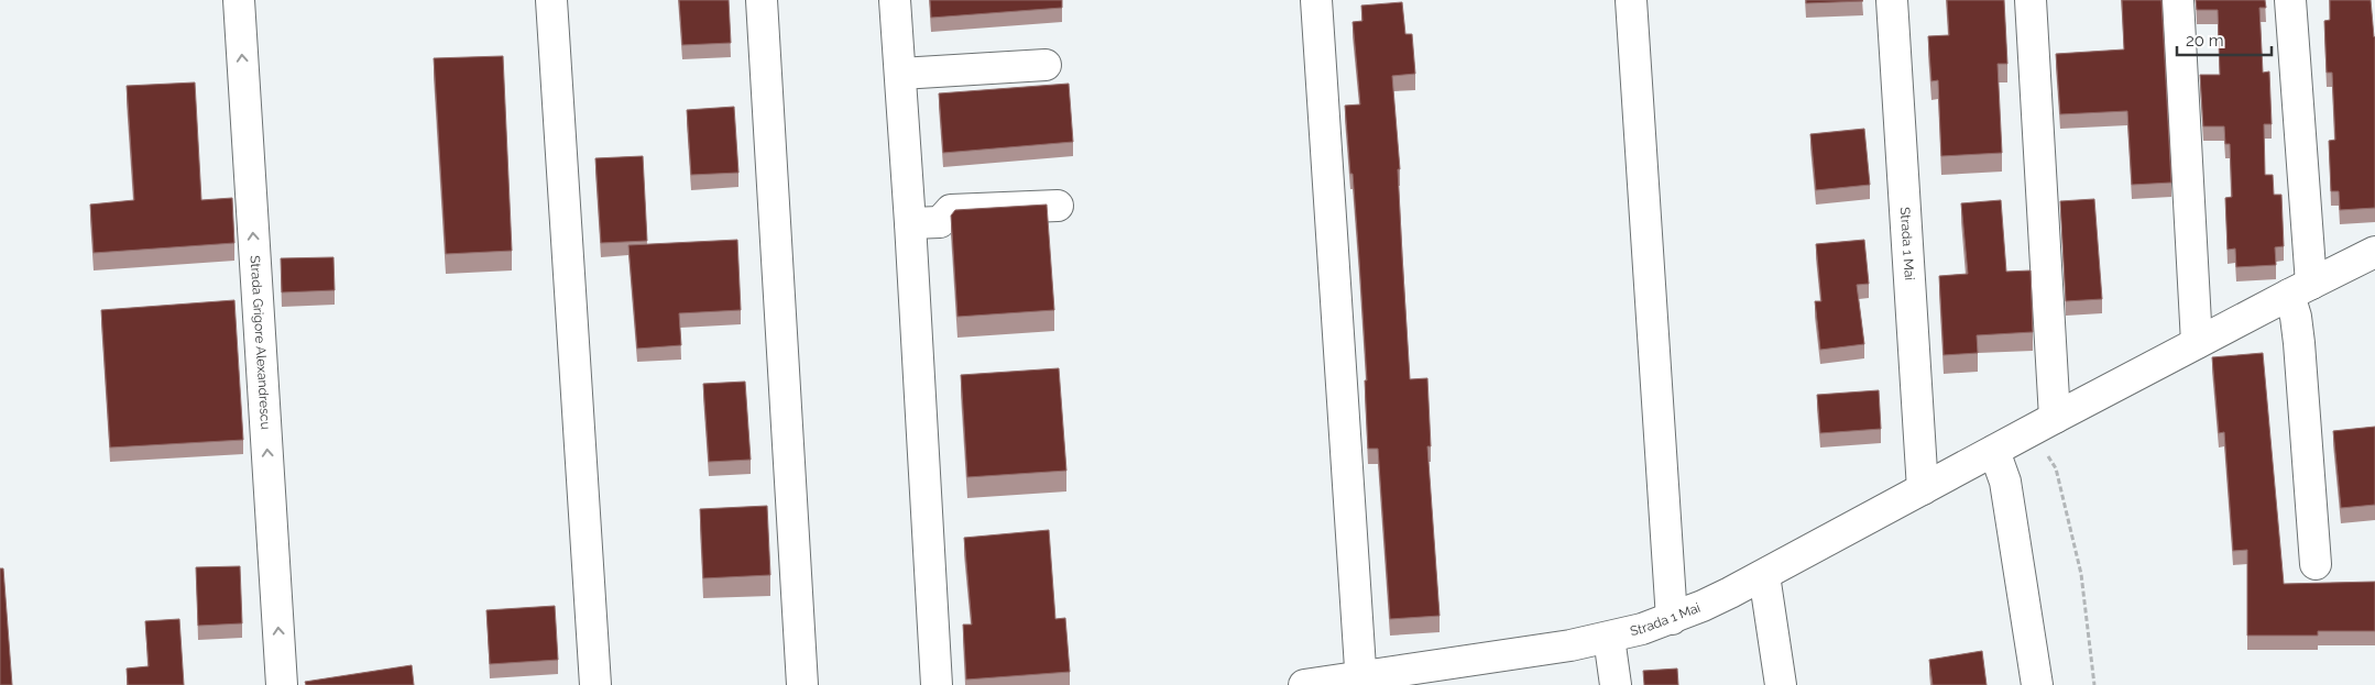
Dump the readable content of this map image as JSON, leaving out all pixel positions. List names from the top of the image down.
{
  "streets": {
    "street": ["Strada 1 Mai", "Strada Grigore Alexandrescu"]
  },
  "one_way": ["Strada Grigore Alexandrescu"],
  "scale_bar": "20 m"
}
